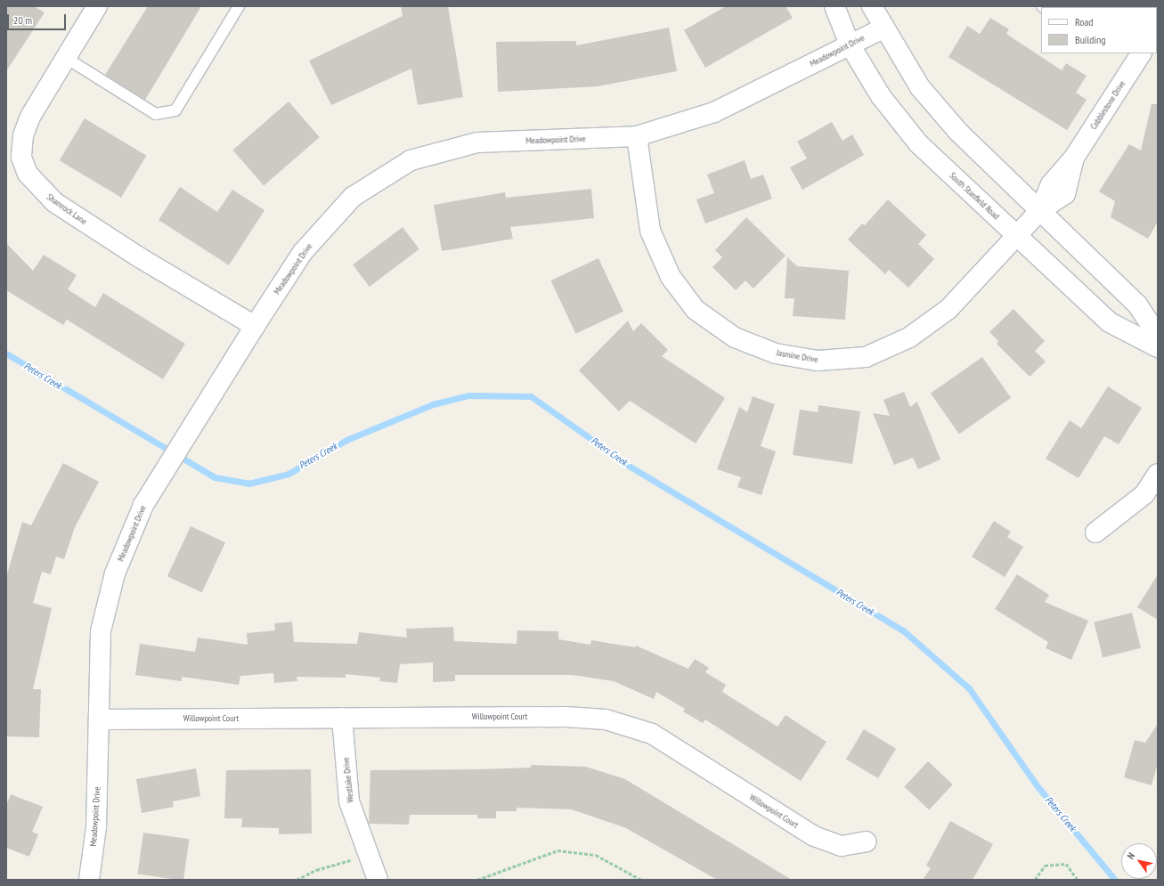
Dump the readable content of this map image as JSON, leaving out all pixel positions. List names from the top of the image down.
{
  "streets": {
    "street": [
      "Meadowpoint Drive",
      "Cobblestone Drive",
      "South Stanfield Road",
      "Shamrock Lane",
      "Jasmine Drive",
      "Willowpoint Court",
      "Westlake Drive"
    ]
  },
  "crossings": [
    ["Meadowpoint Drive", "South Stanfield Road"],
    ["Meadowpoint Drive", "Shamrock Lane"],
    ["Meadowpoint Drive", "Jasmine Drive"],
    ["Meadowpoint Drive", "Willowpoint Court"],
    ["Cobblestone Drive", "Jasmine Drive"],
    ["South Stanfield Road", "Jasmine Drive"],
    ["Willowpoint Court", "Westlake Drive"]
  ],
  "water": ["Peters Creek"],
  "legend": ["Road", "Building"],
  "scale_bar": "20 m",
  "north": "top left"
}
